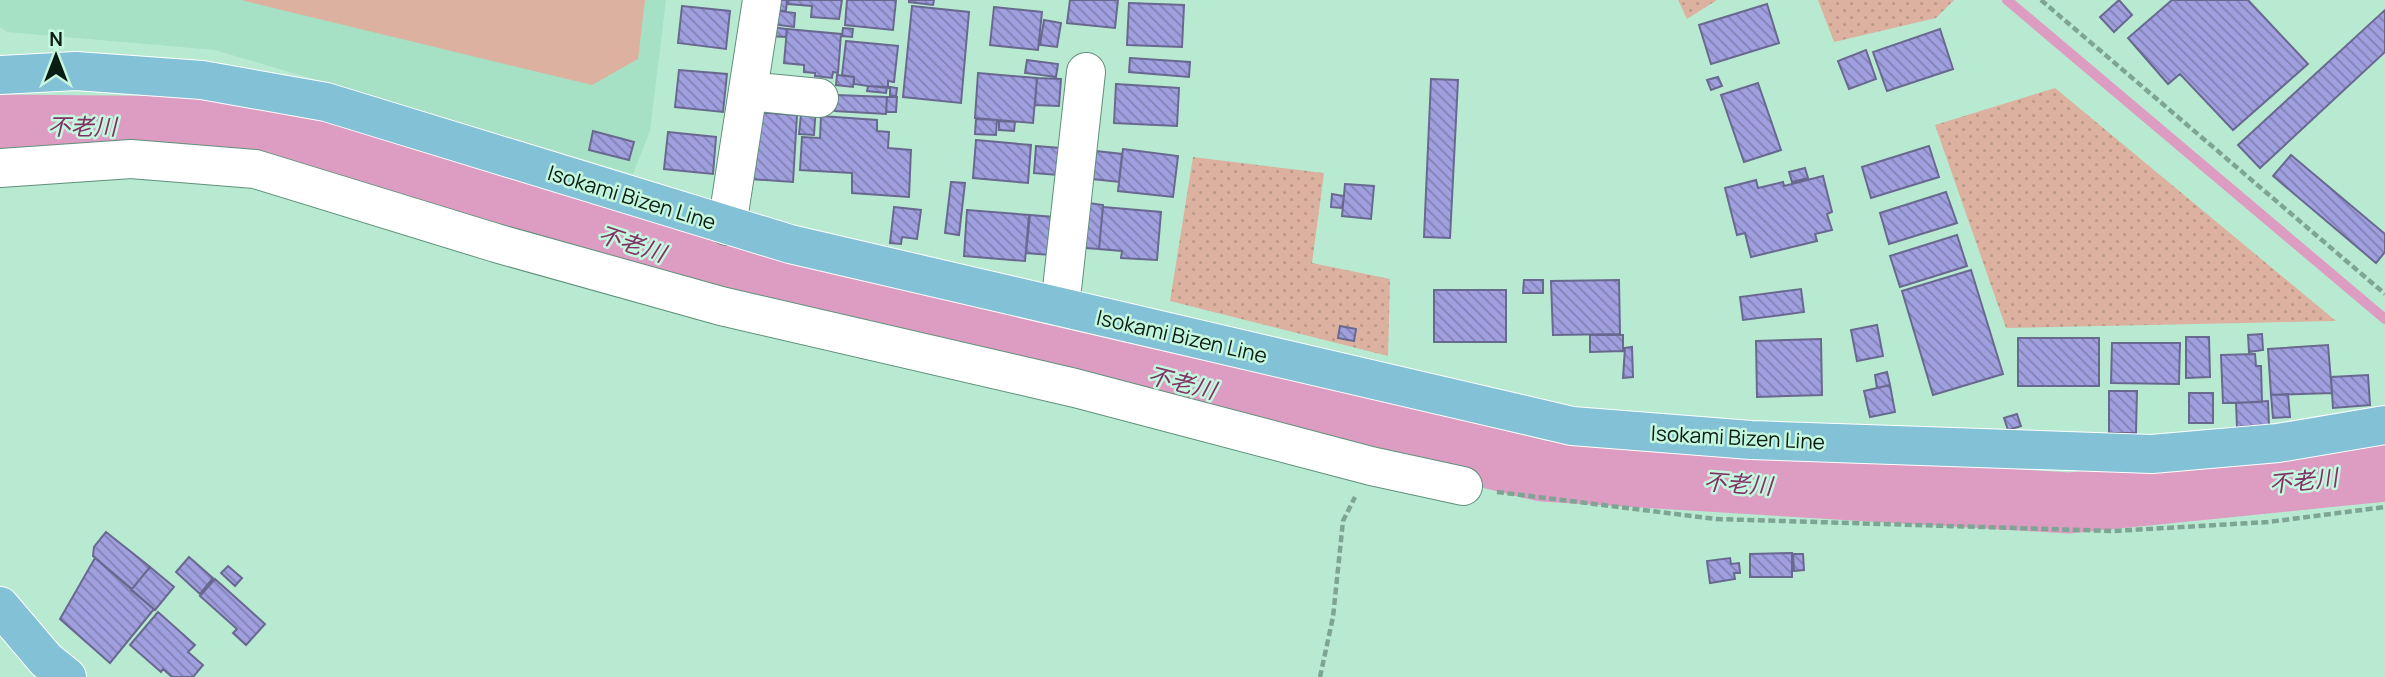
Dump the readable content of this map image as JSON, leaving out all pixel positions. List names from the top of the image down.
{
  "streets": {
    "main road": ["Isokami Bizen Line"]
  },
  "water": ["不老川"],
  "north": "top"
}
